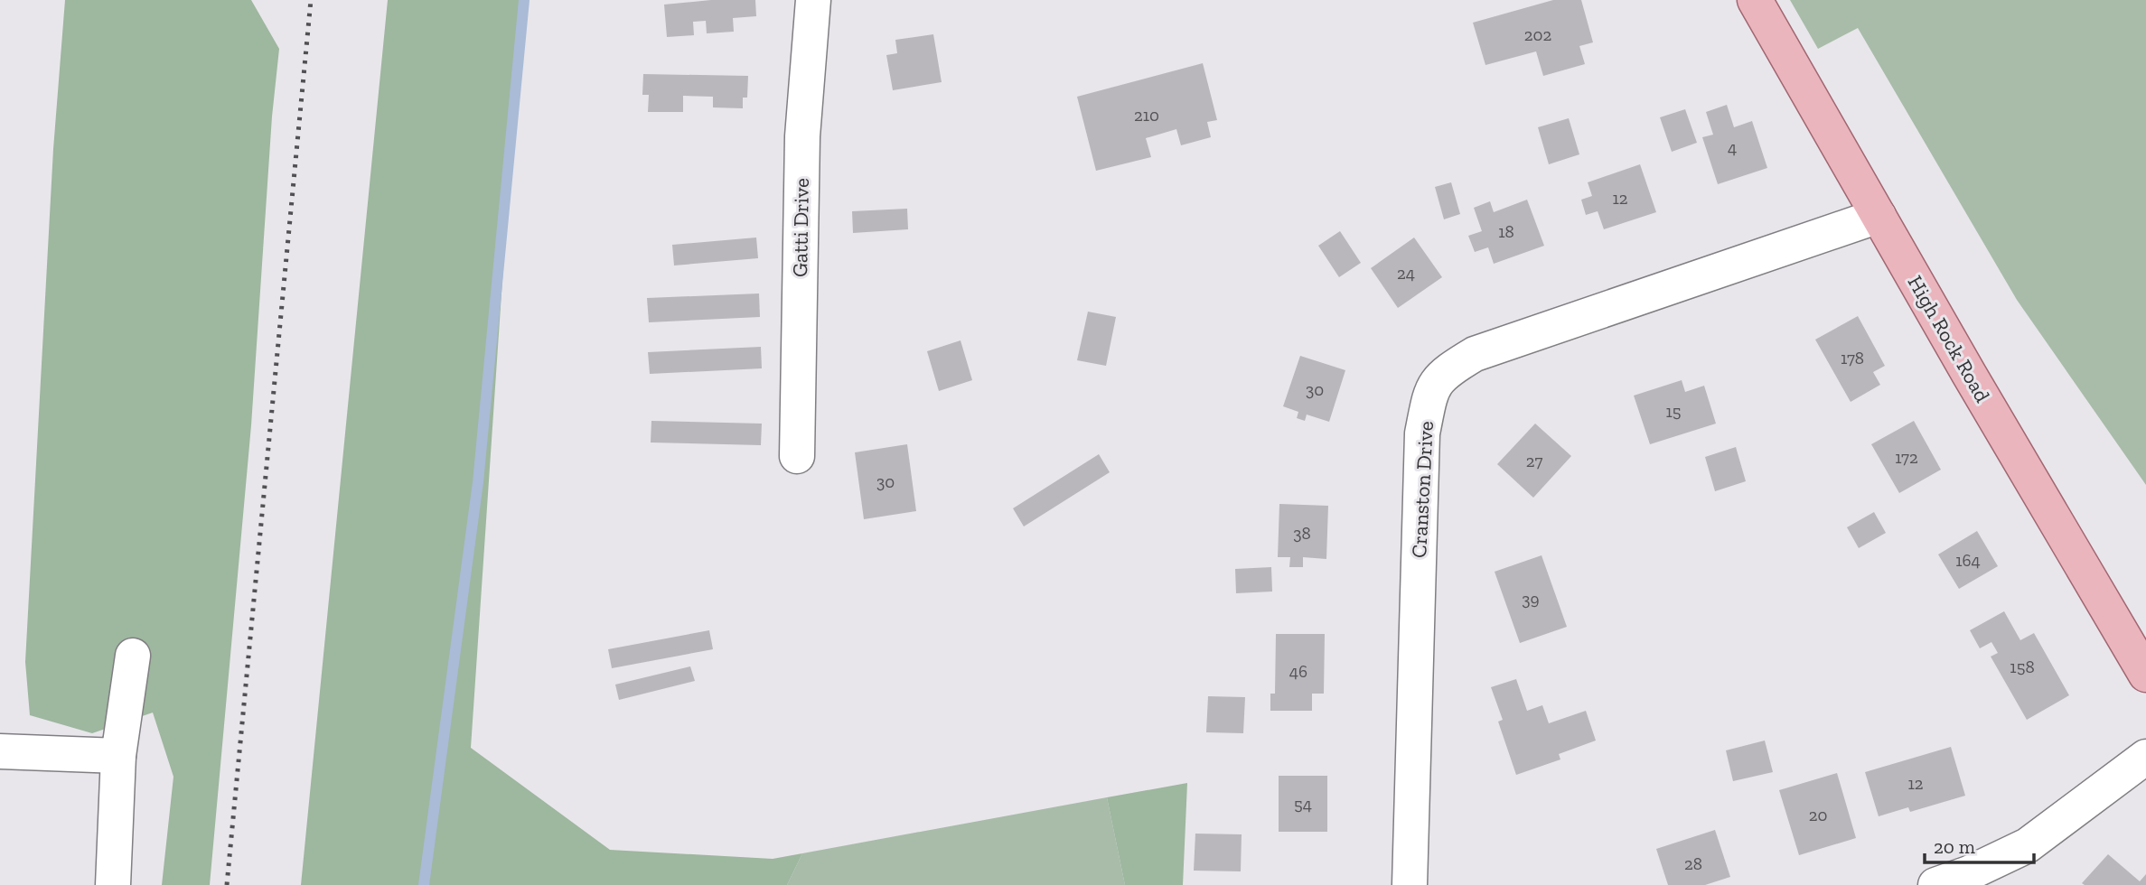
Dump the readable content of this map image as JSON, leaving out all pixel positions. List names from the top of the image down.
{
  "streets": {
    "main road": ["High Rock Road"],
    "street": ["Gatti Drive", "Cranston Drive"]
  },
  "crossings": [
    ["High Rock Road", "Cranston Drive"]
  ],
  "house_numbers": [
    "202",
    "210",
    "4",
    "12",
    "18",
    "24",
    "178",
    "30",
    "15",
    "172",
    "27",
    "30",
    "38",
    "164",
    "39",
    "158",
    "46",
    "12",
    "54",
    "20",
    "28"
  ],
  "scale_bar": "20 m"
}
